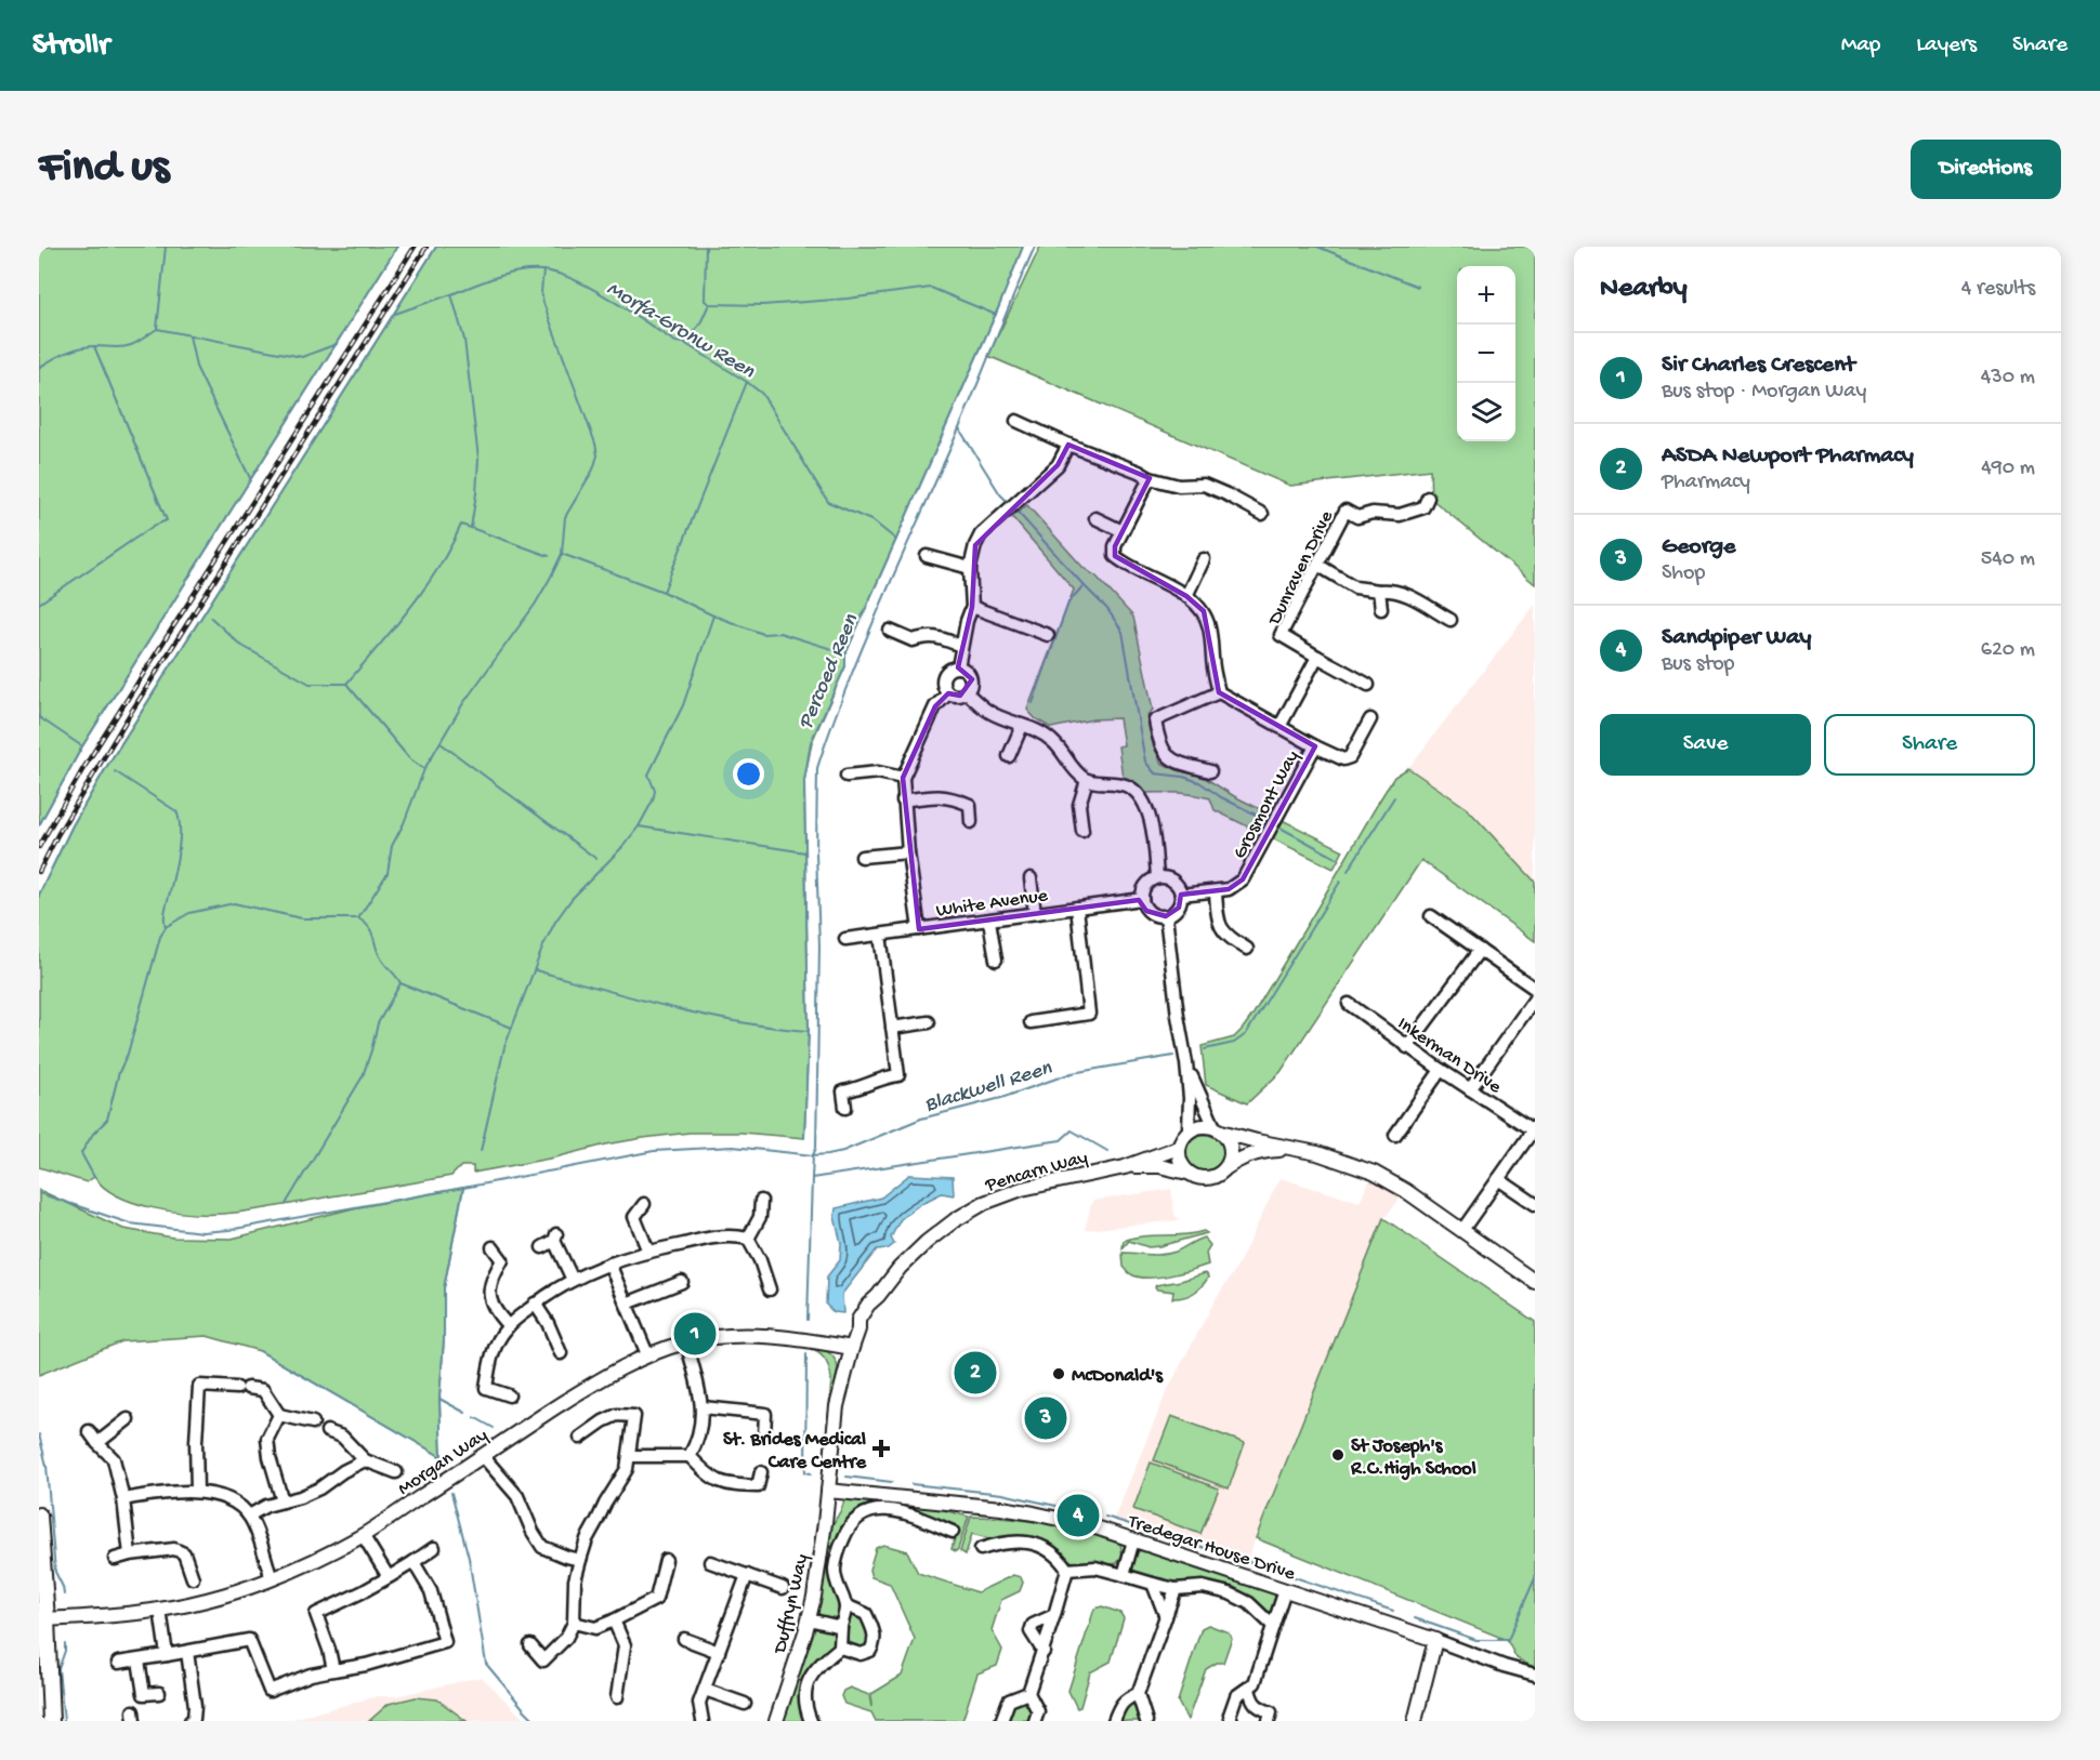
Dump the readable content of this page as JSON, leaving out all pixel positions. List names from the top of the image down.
{
  "streets": {
    "street": [
      "Dunraven Drive",
      "Grosmont Way",
      "White Avenue",
      "Inkerman Drive",
      "Pencarn Way",
      "Morgan Way",
      "Tredegar House Drive",
      "Duffryn Way"
    ]
  },
  "crossings": [
    ["Grosmont Way", "White Avenue"],
    ["Pencarn Way", "Morgan Way"],
    ["Pencarn Way", "Tredegar House Drive"],
    ["Pencarn Way", "Duffryn Way"],
    ["Tredegar House Drive", "Duffryn Way"]
  ],
  "water": ["Morfa-Gronw Reen", "Percoed Reen", "Blackwell Reen"],
  "places": {
    "other": ["McDonald's", "St Joseph's R.C.High School"],
    "health": ["St. Brides Medical Care Centre"]
  },
  "page": {
    "header": "Strollr",
    "nav": ["Map", "Layers", "Share"],
    "buttons": [
      "Directions",
      ["Save", "Share"]
    ],
    "title": "Find us",
    "heading": ["Nearby", "4 results"],
    "map_buttons": ["+", "−"],
    "list": [
      {
        "mark": "1",
        "name": "Sir Charles Crescent",
        "note": "Bus stop · Morgan Way",
        "value": "430 m"
      },
      {
        "mark": "2",
        "name": "ASDA Newport Pharmacy",
        "note": "Pharmacy",
        "value": "490 m"
      },
      {
        "mark": "3",
        "name": "George",
        "note": "Shop",
        "value": "540 m"
      },
      {
        "mark": "4",
        "name": "Sandpiper Way",
        "note": "Bus stop",
        "value": "620 m"
      }
    ],
    "pins": [
      "1",
      "2",
      "3",
      "4"
    ]
  }
}
